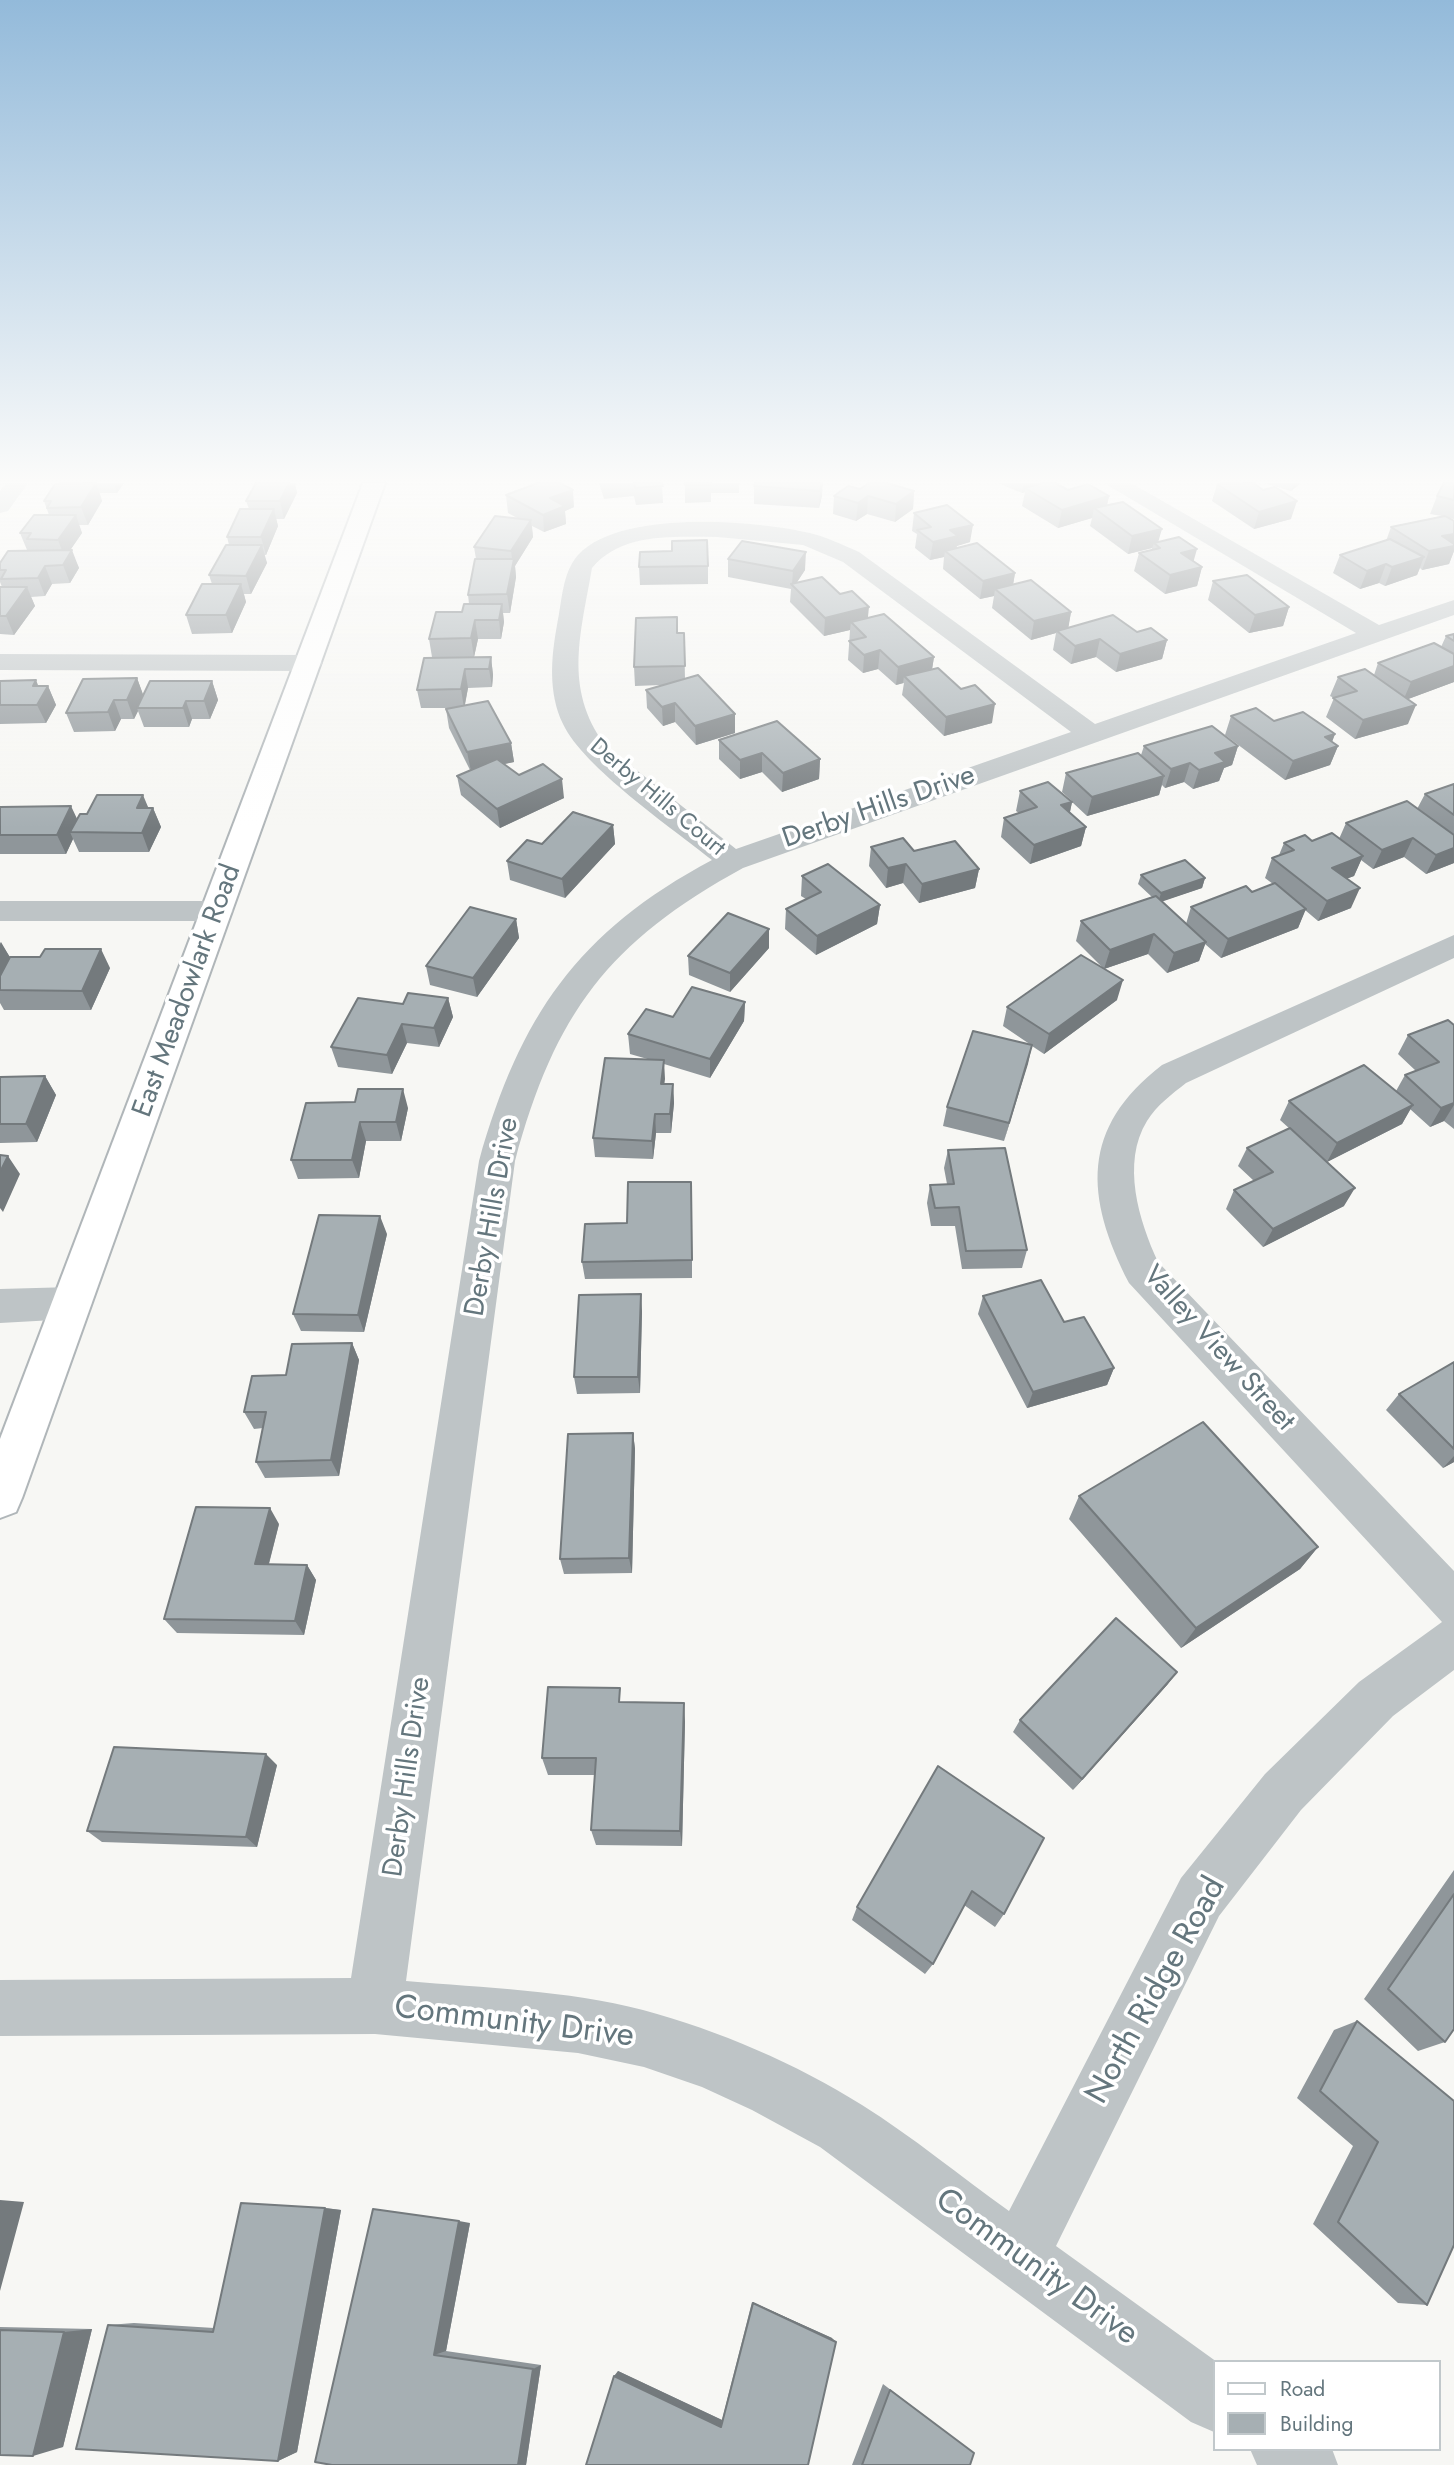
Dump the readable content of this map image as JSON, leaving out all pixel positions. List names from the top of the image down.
{
  "streets": {
    "main road": ["East Meadowlark Road"],
    "street": [
      "Derby Hills Court",
      "Derby Hills Drive",
      "Valley View Street",
      "North Ridge Road",
      "Community Drive"
    ]
  },
  "crossings": [
    ["Derby Hills Court", "Derby Hills Drive"],
    ["Derby Hills Drive", "Community Drive"],
    ["North Ridge Road", "Community Drive"]
  ],
  "legend": ["Road", "Building"]
}
